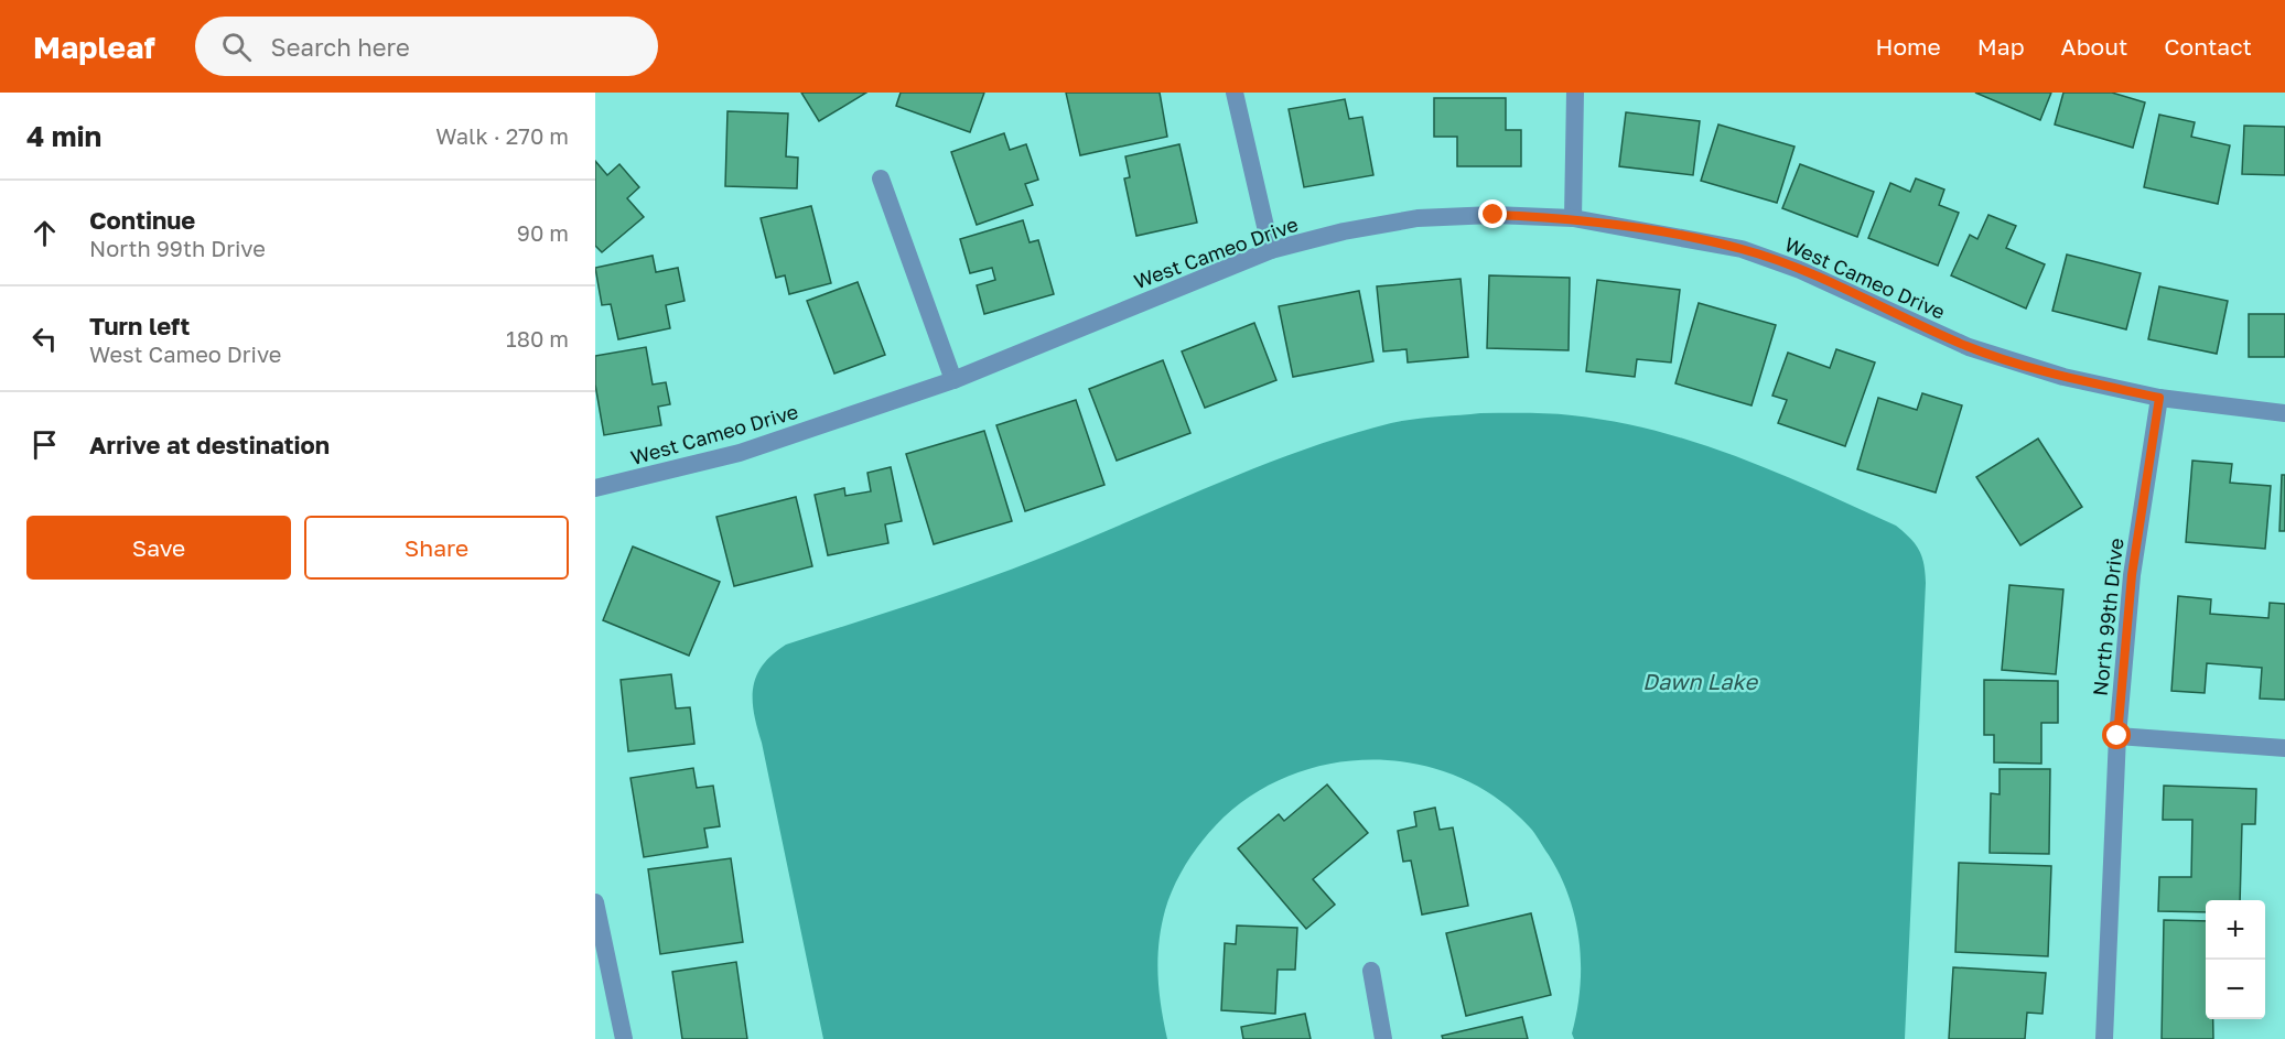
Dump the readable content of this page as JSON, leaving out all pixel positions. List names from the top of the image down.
{
  "streets": {
    "street": ["West Cameo Drive", "North 99th Drive"]
  },
  "crossings": [
    ["West Cameo Drive", "North 99th Drive"]
  ],
  "water": ["Dawn Lake"],
  "page": {
    "header": "Mapleaf",
    "search": "Search here",
    "nav": [
      "Home",
      "Map",
      "About",
      "Contact"
    ],
    "heading": ["4 min", "Walk · 270 m"],
    "list": [
      ["Continue", "North 99th Drive", "90 m"],
      ["Turn left", "West Cameo Drive", "180 m"],
      "Arrive at destination"
    ],
    "buttons": ["Save", "Share"],
    "map_buttons": ["+", "−"]
  }
}
